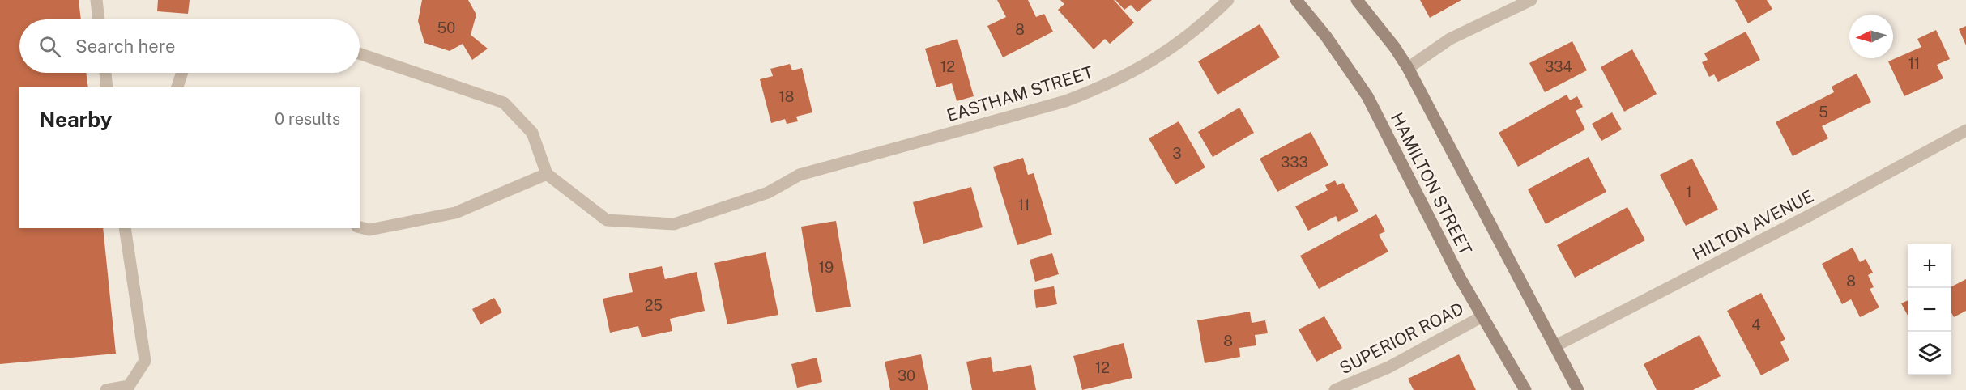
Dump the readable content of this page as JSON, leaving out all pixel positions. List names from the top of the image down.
{
  "streets": {
    "main road": ["HAMILTON STREET"],
    "street": ["EASTHAM STREET", "HILTON AVENUE", "SUPERIOR ROAD"]
  },
  "crossings": [
    ["HAMILTON STREET", "HILTON AVENUE"],
    ["HAMILTON STREET", "SUPERIOR ROAD"]
  ],
  "house_numbers": [
    "50",
    "8",
    "11",
    "12",
    "334",
    "18",
    "5",
    "3",
    "333",
    "1",
    "11",
    "19",
    "8",
    "25",
    "4",
    "8",
    "12",
    "30"
  ],
  "north": "left",
  "page": {
    "search": "Search here",
    "heading": ["Nearby", "0 results"],
    "map_buttons": ["+", "−"]
  }
}
